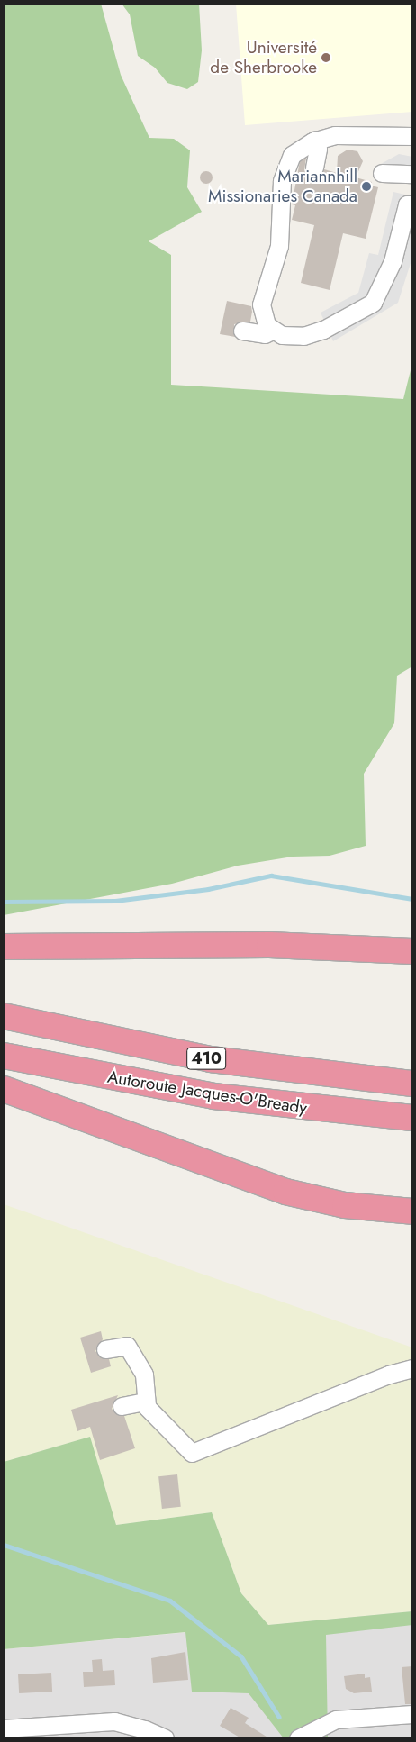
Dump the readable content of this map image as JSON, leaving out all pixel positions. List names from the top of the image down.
{
  "streets": {
    "highway": ["410", "Autoroute Jacques-O'Bready"]
  },
  "places": ["Université de Sherbrooke", "Mariannhill Missionaries Canada"]
}
